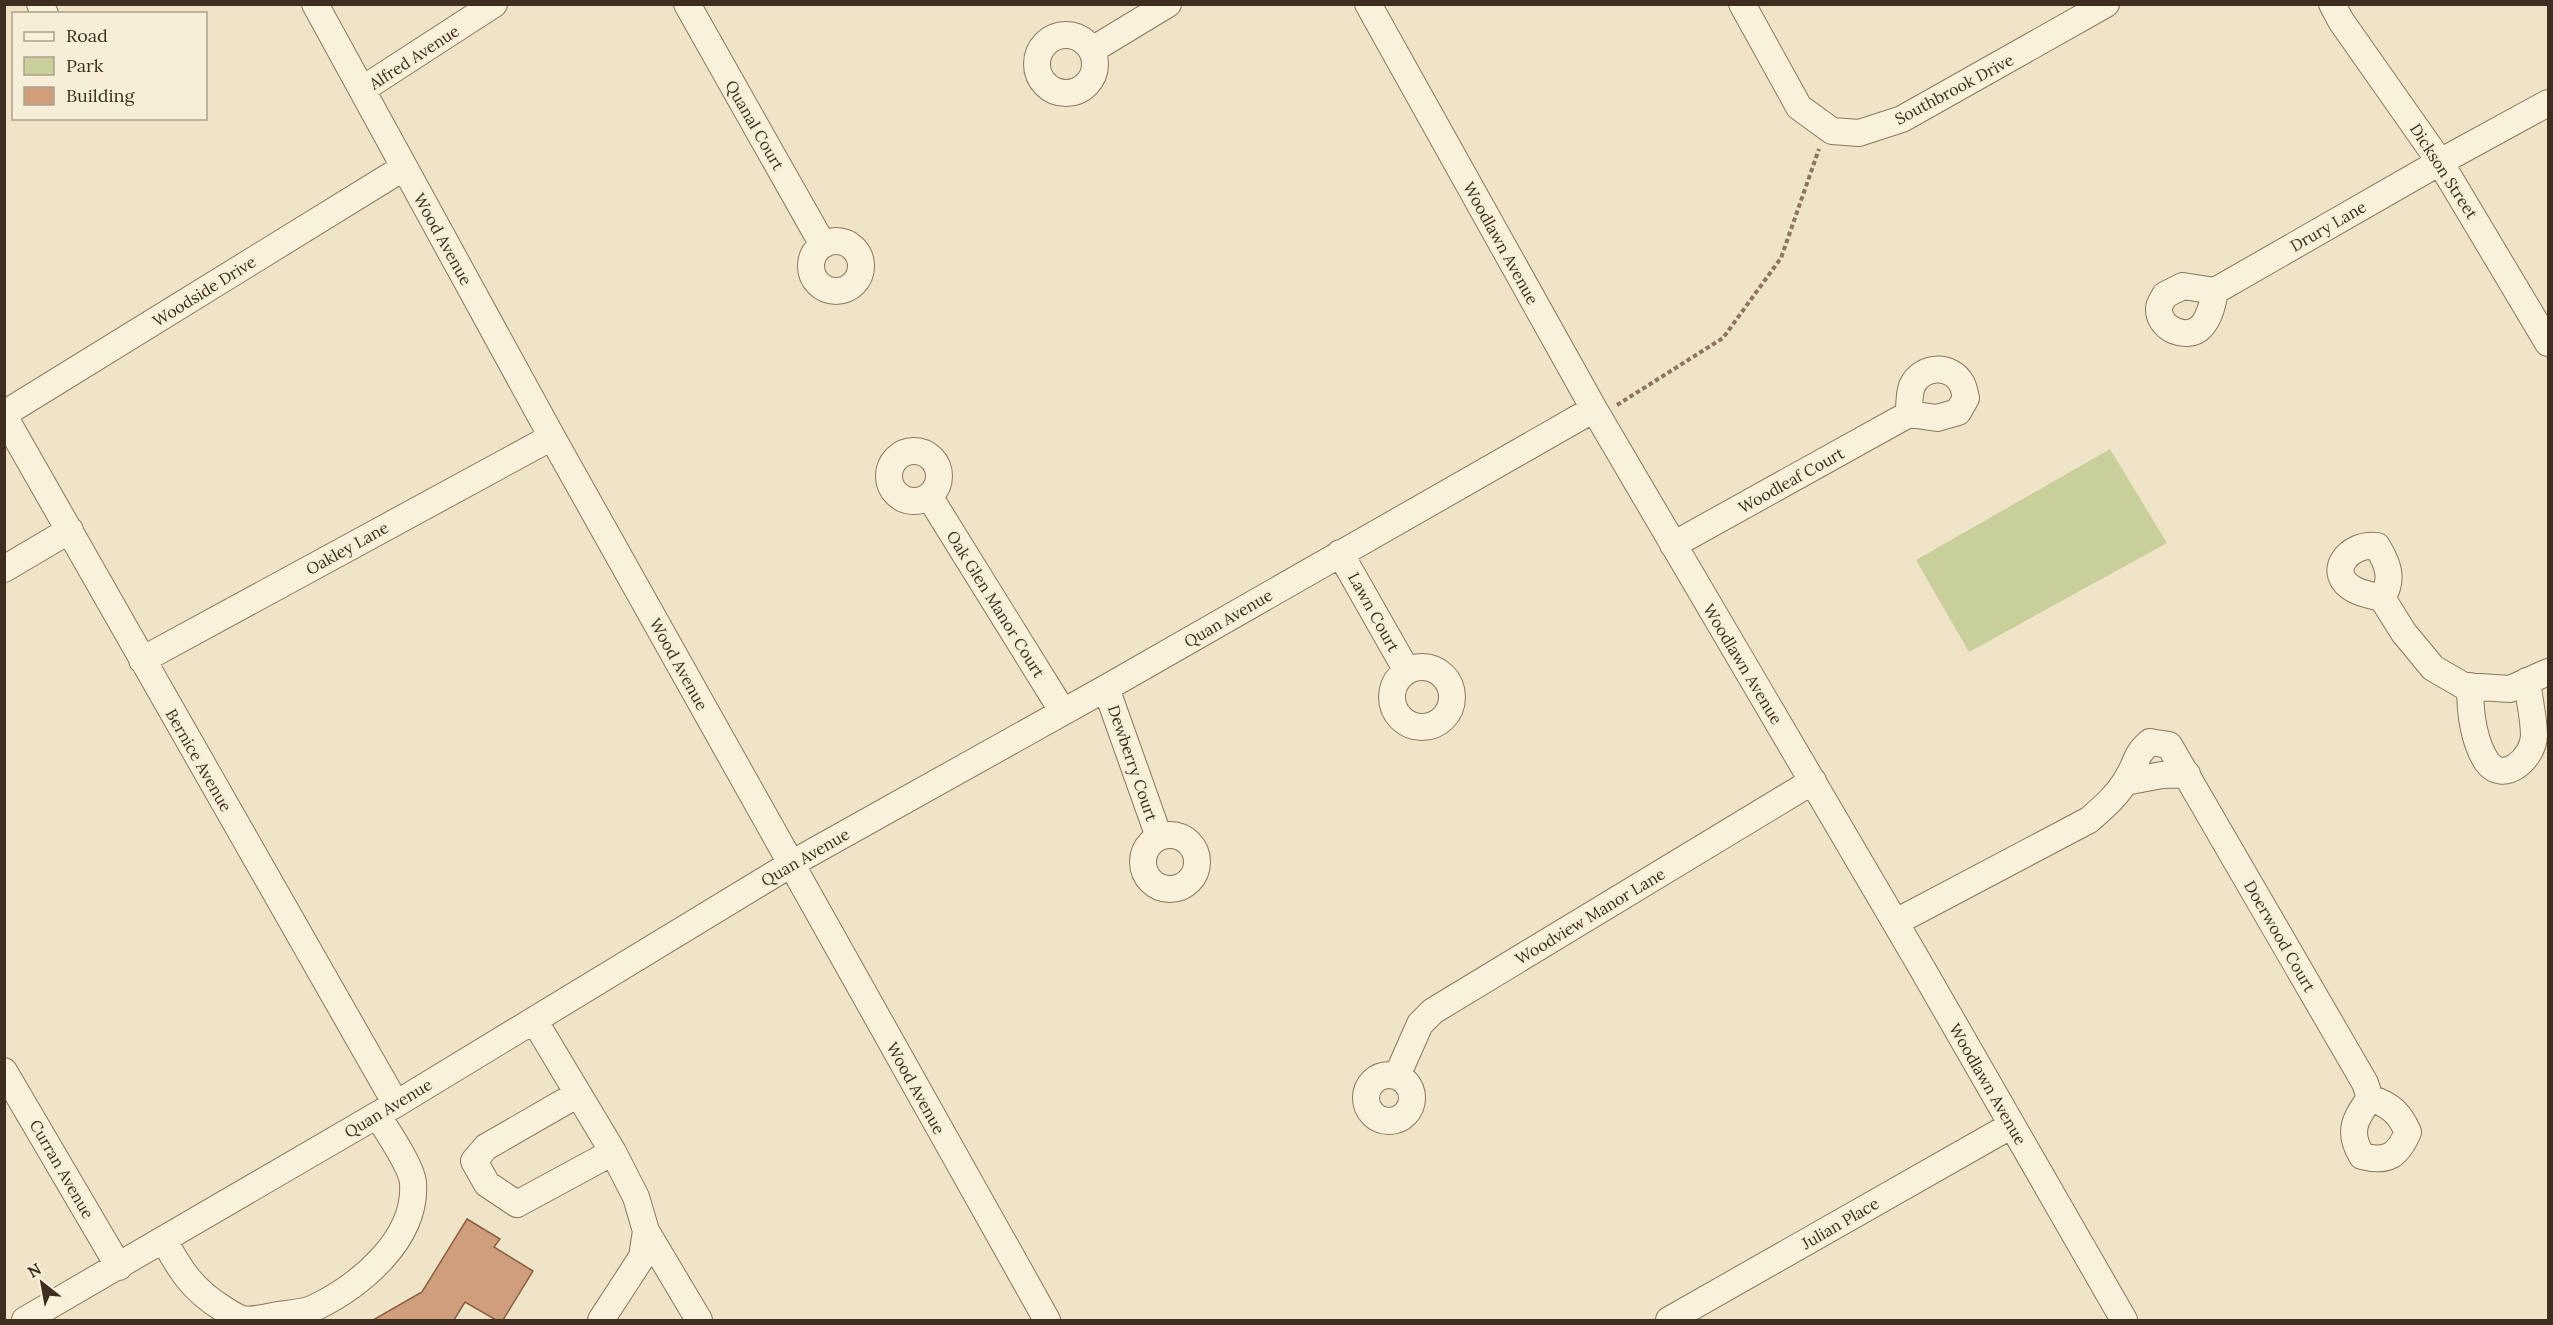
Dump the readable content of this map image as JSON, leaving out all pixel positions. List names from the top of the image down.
{
  "streets": {
    "street": [
      "Alfred Avenue",
      "Southbrook Drive",
      "Quanal Court",
      "Dickson Street",
      "Drury Lane",
      "Wood Avenue",
      "Woodlawn Avenue",
      "Woodside Drive",
      "Woodleaf Court",
      "Oakley Lane",
      "Oak Glen Manor Court",
      "Lawn Court",
      "Quan Avenue",
      "Bernice Avenue",
      "Dewberry Court",
      "Woodview Manor Lane",
      "Doerwood Court",
      "Curran Avenue",
      "Julian Place"
    ]
  },
  "crossings": [
    ["Alfred Avenue", "Wood Avenue"],
    ["Dickson Street", "Drury Lane"],
    ["Wood Avenue", "Woodside Drive"],
    ["Wood Avenue", "Oakley Lane"],
    ["Wood Avenue", "Quan Avenue"],
    ["Woodlawn Avenue", "Woodleaf Court"],
    ["Woodlawn Avenue", "Quan Avenue"],
    ["Woodlawn Avenue", "Woodview Manor Lane"],
    ["Woodlawn Avenue", "Doerwood Court"],
    ["Woodlawn Avenue", "Julian Place"],
    ["Woodside Drive", "Bernice Avenue"],
    ["Oakley Lane", "Bernice Avenue"],
    ["Oak Glen Manor Court", "Quan Avenue"],
    ["Lawn Court", "Quan Avenue"],
    ["Quan Avenue", "Bernice Avenue"],
    ["Quan Avenue", "Dewberry Court"],
    ["Quan Avenue", "Curran Avenue"]
  ],
  "legend": ["Road", "Park", "Building"],
  "north": "top left"
}
